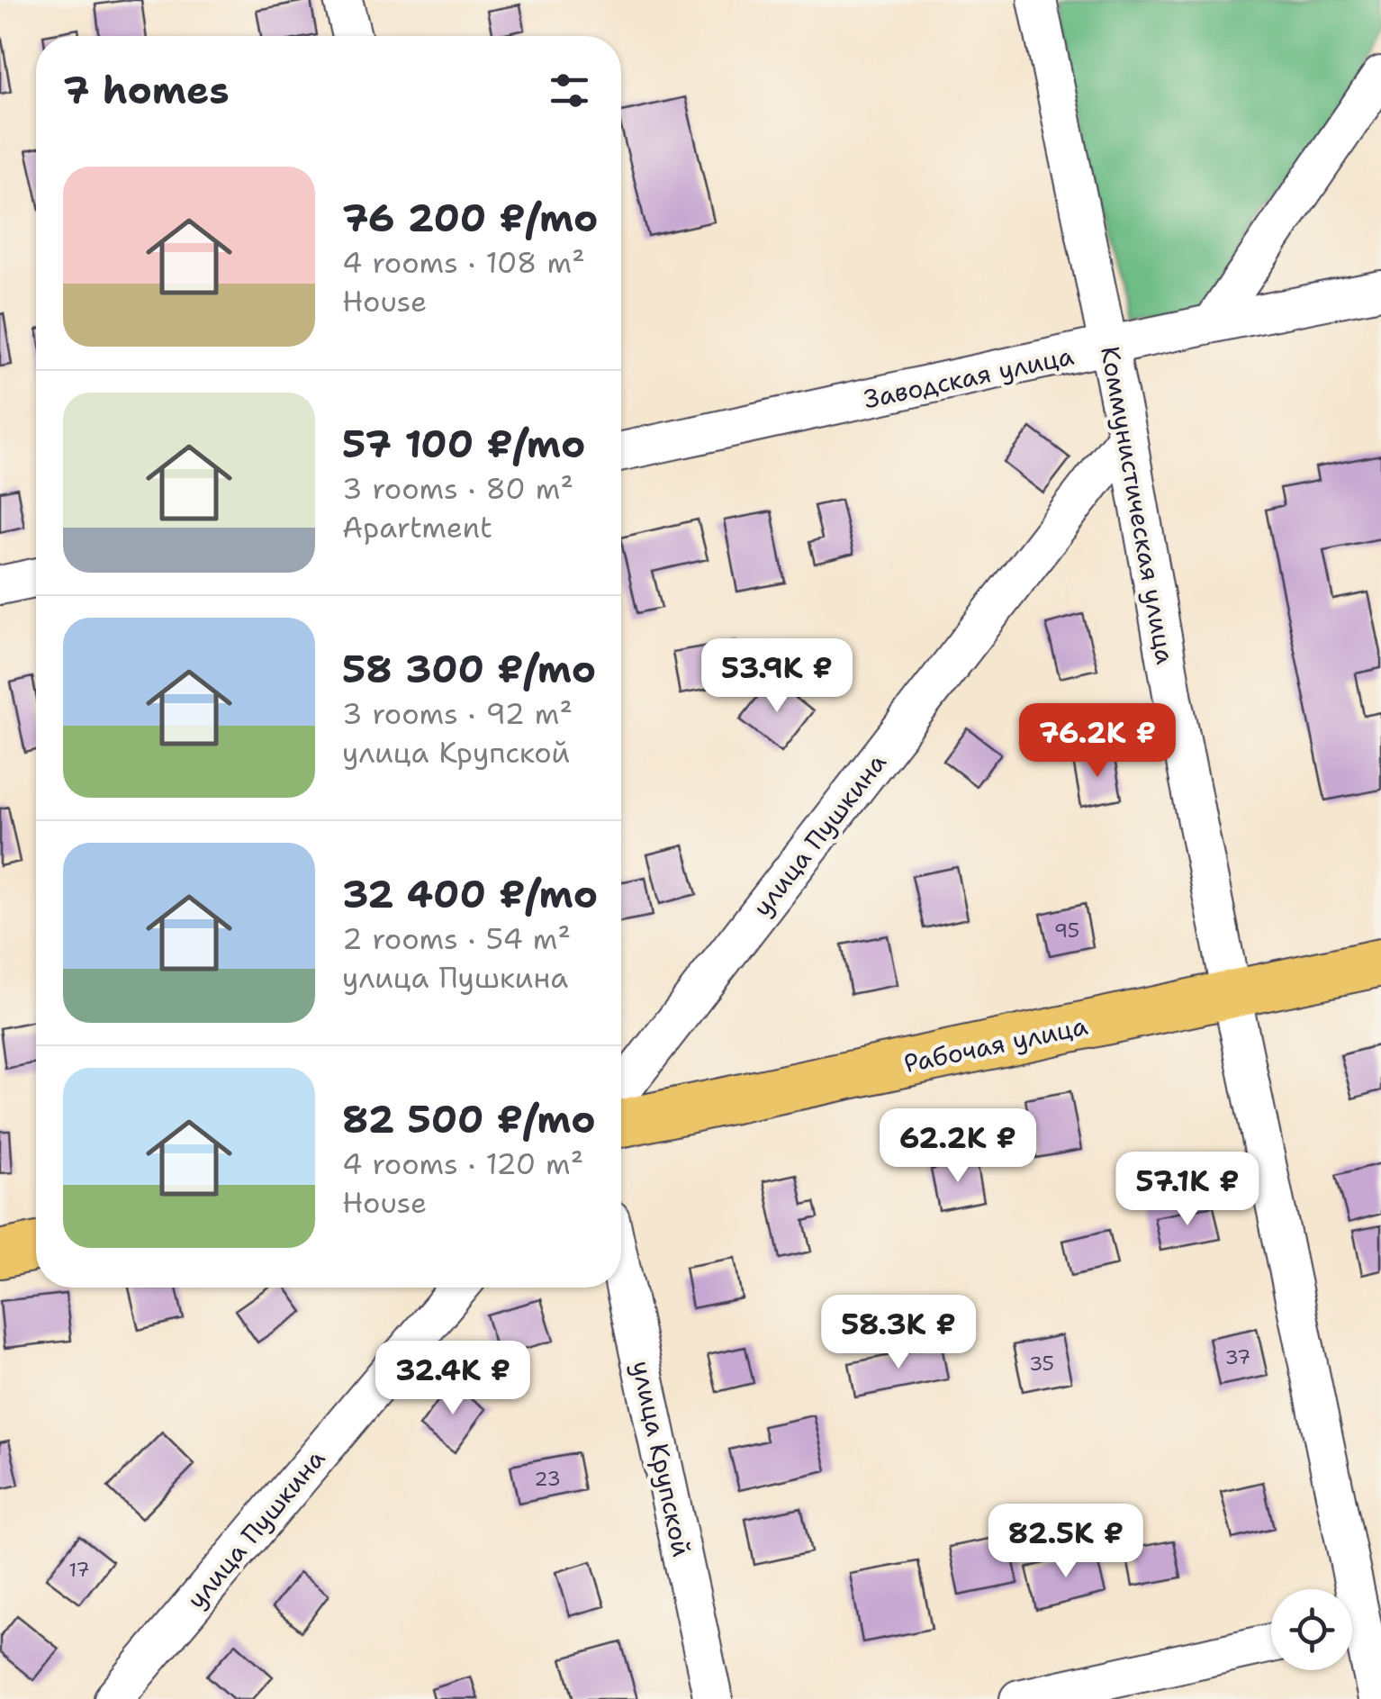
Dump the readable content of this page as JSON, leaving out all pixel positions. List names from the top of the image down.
{
  "streets": {
    "main road": ["Рабочая улица"],
    "street": [
      "Заводская улица",
      "Коммунистическая улица",
      "улица Пушкина",
      "улица Крупской"
    ]
  },
  "crossings": [
    ["Заводская улица", "Коммунистическая улица"],
    ["Коммунистическая улица", "улица Пушкина"],
    ["Коммунистическая улица", "Рабочая улица"]
  ],
  "house_numbers": [
    "95",
    "37",
    "35",
    "23",
    "17"
  ],
  "page": {
    "heading": "7 homes",
    "list": [
      {
        "name": "76 200 ₽/mo",
        "note": "4 rooms · 108 m² · House"
      },
      {
        "name": "57 100 ₽/mo",
        "note": "3 rooms · 80 m² · Apartment"
      },
      {
        "name": "58 300 ₽/mo",
        "note": "3 rooms · 92 m² · улица Крупской"
      },
      {
        "name": "32 400 ₽/mo",
        "note": "2 rooms · 54 m² · улица Пушкина"
      },
      {
        "name": "82 500 ₽/mo",
        "note": "4 rooms · 120 m² · House"
      }
    ],
    "price": [
      "53.9K ₽",
      "76.2K ₽",
      "62.2K ₽",
      "57.1K ₽",
      "58.3K ₽",
      "32.4K ₽",
      "82.5K ₽"
    ]
  }
}
